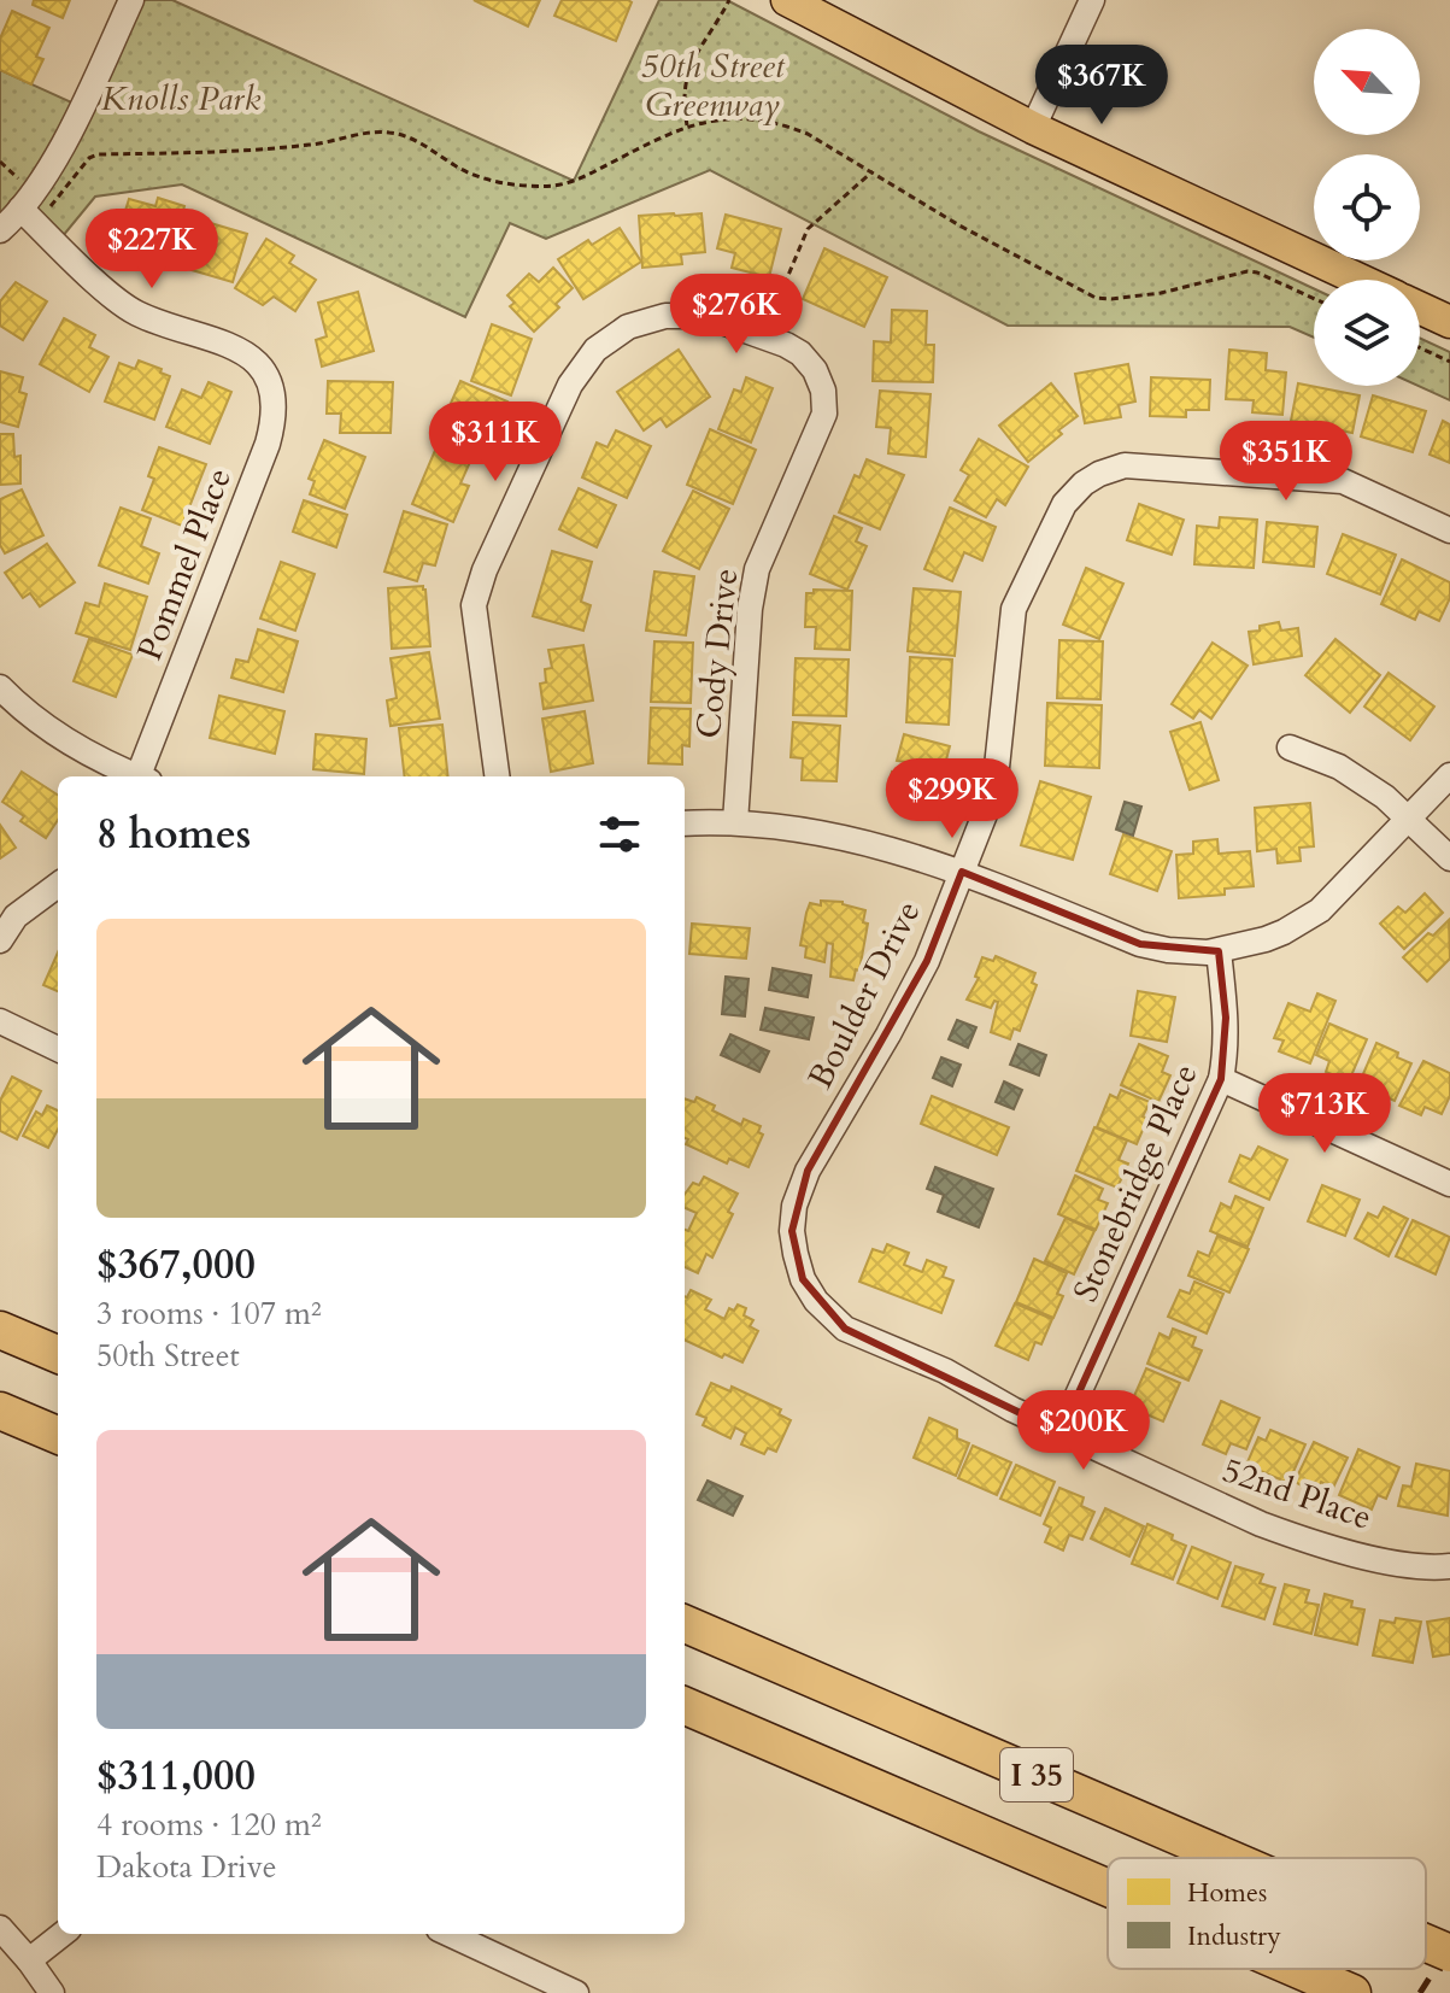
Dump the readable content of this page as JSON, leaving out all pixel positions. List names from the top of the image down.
{
  "streets": {
    "highway": ["I 35"],
    "street": [
      "Pommel Place",
      "Cody Drive",
      "Boulder Drive",
      "Stonebridge Place",
      "52nd Place"
    ]
  },
  "crossings": [
    ["Boulder Drive", "52nd Place"],
    ["Stonebridge Place", "52nd Place"]
  ],
  "parks": ["50th Street Greenway", "Knolls Park"],
  "legend": ["Homes", "Industry"],
  "north": "top left",
  "page": {
    "price": [
      "$367K",
      "$227K",
      "$276K",
      "$311K",
      "$351K",
      "$299K",
      "$713K",
      "$200K"
    ],
    "heading": "8 homes",
    "list": [
      {
        "name": "$367,000",
        "note": "3 rooms · 107 m² · 50th Street"
      },
      {
        "name": "$311,000",
        "note": "4 rooms · 120 m² · Dakota Drive"
      }
    ]
  }
}
